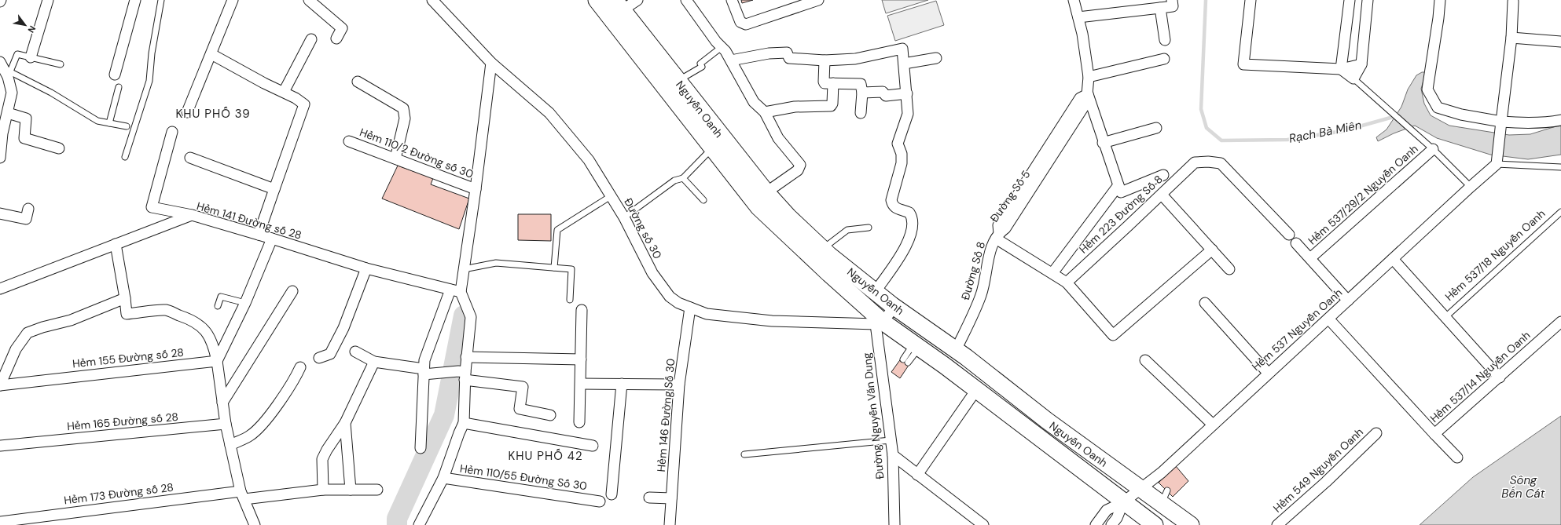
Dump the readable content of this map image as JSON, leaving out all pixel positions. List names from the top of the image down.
{
  "streets": {
    "main road": ["Nguyễn Oanh"],
    "street": [
      "Hẻm 110/2 Đường số 30",
      "Hẻm 537/29/2 Nguyễn Oanh",
      "Đường Số 5",
      "Hẻm 223 Đường Số 8",
      "Hẻm 141 Đường số 28",
      "Đường số 30",
      "Hẻm 537/18 Nguyễn Oanh",
      "Đường Số 8",
      "Hẻm 537 Nguyễn Oanh",
      "Hẻm 155 Đường số 28",
      "Hẻm 537/14 Nguyễn Oanh",
      "Hẻm 146 Đường Số 30",
      "Đường Nguyễn Văn Dung",
      "Hẻm 165 Đường số 28",
      "Hẻm 549 Nguyễn Oanh",
      "Hẻm 110/55 Đường Số 30",
      "Hẻm 173 Đường số 28"
    ]
  },
  "crossings": [
    ["Nguyễn Oanh", "Đường số 30"],
    ["Nguyễn Oanh", "Đường Số 8"],
    ["Nguyễn Oanh", "Hẻm 537 Nguyễn Oanh"],
    ["Nguyễn Oanh", "Đường Nguyễn Văn Dung"],
    ["Đường Số 5", "Đường Số 8"],
    ["Đường số 30", "Hẻm 146 Đường Số 30"],
    ["Đường số 30", "Đường Nguyễn Văn Dung"],
    ["Hẻm 537/18 Nguyễn Oanh", "Hẻm 537 Nguyễn Oanh"],
    ["Hẻm 537/18 Nguyễn Oanh", "Hẻm 537/14 Nguyễn Oanh"],
    ["Hẻm 537 Nguyễn Oanh", "Hẻm 537/14 Nguyễn Oanh"]
  ],
  "districts": ["KHU PHỐ 39", "KHU PHỐ 42"],
  "water": ["Rạch Bà Miên", "Sông Bến Cát"],
  "north": "bottom right"
}
